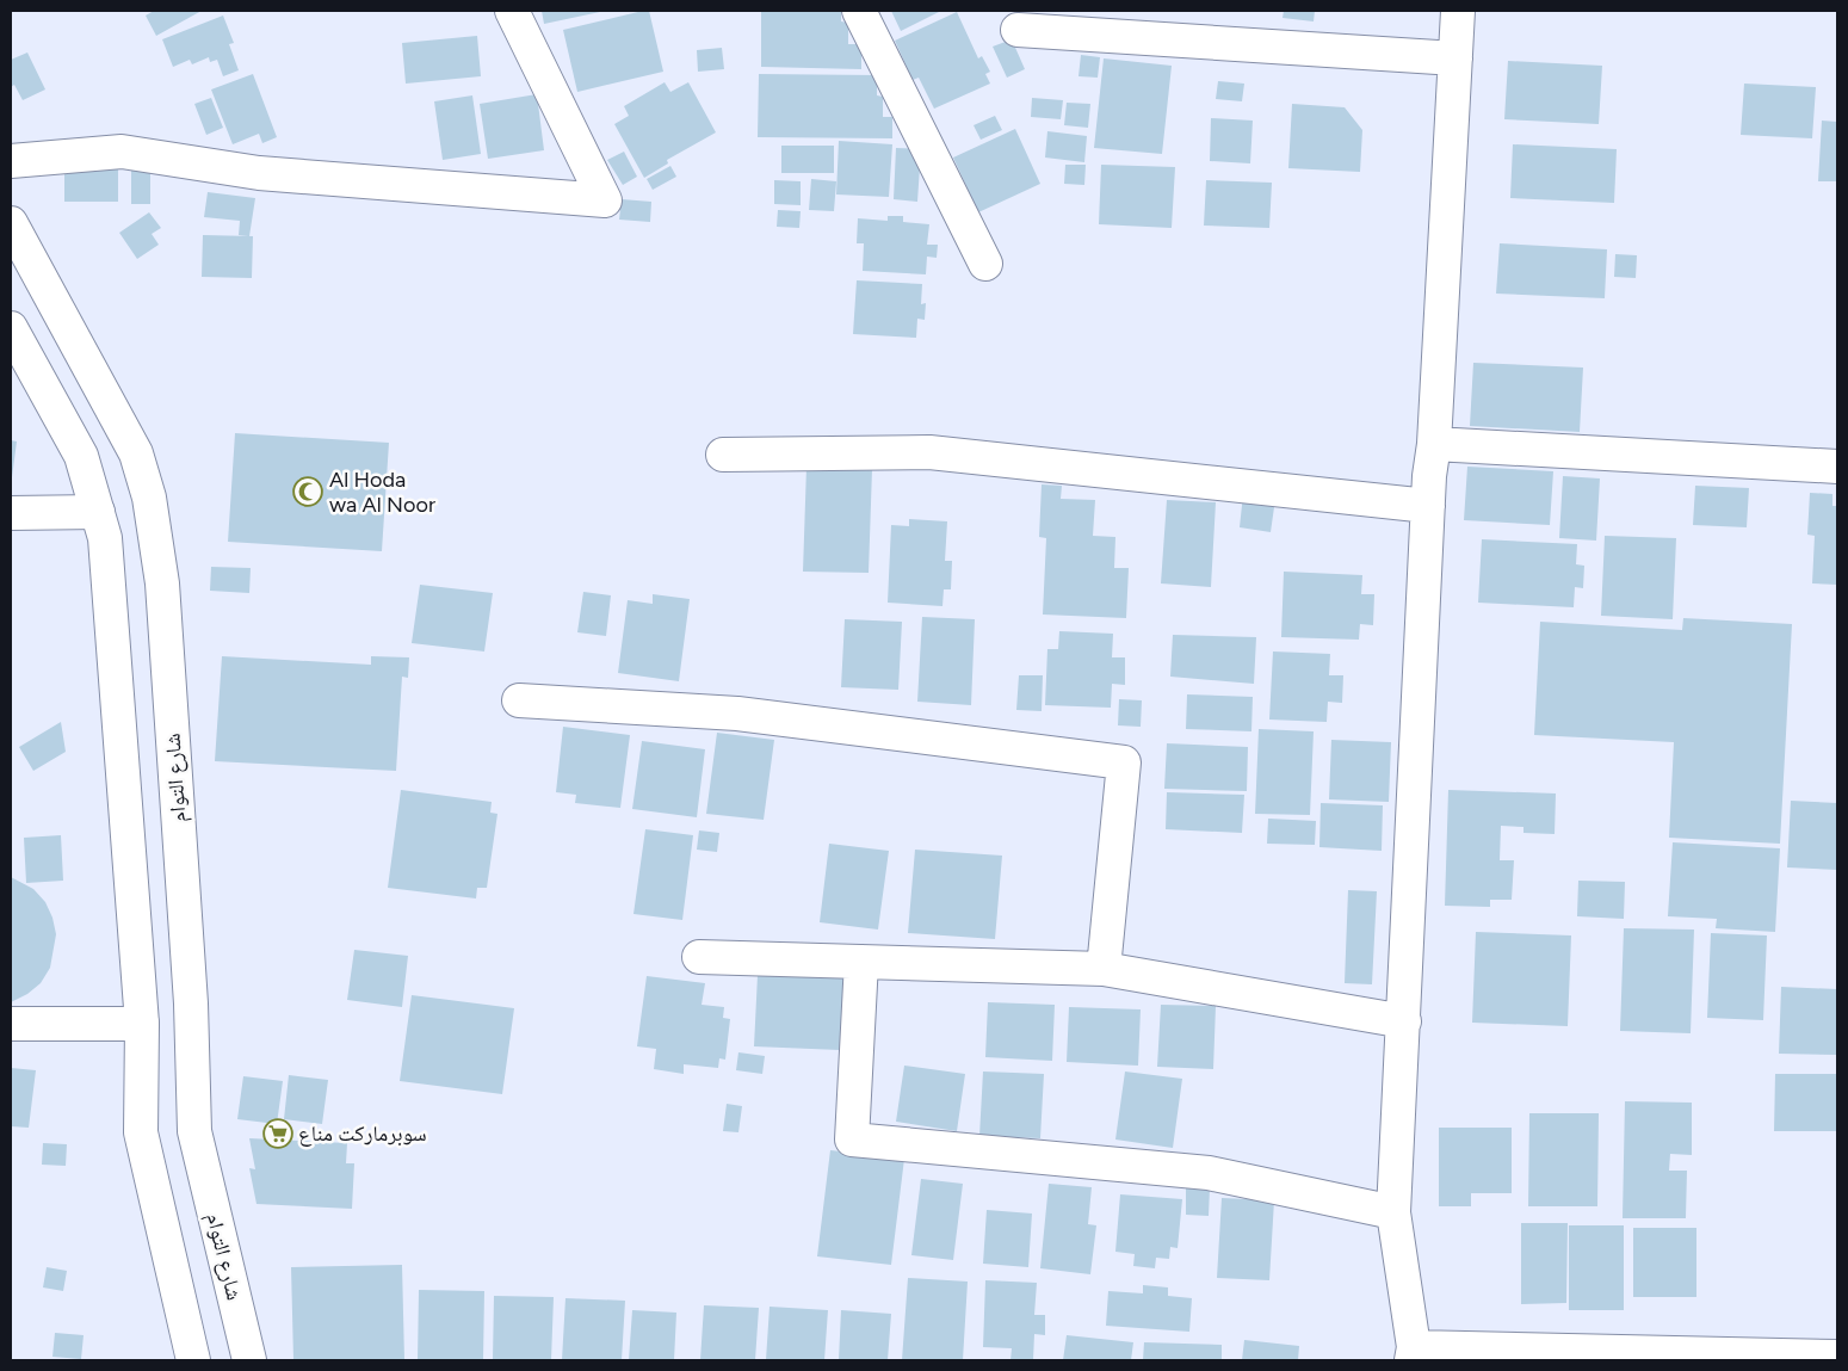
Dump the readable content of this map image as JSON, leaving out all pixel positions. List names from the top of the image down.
{
  "streets": {
    "street": ["شارع التوام"]
  },
  "places": {
    "mosque": ["Al Hoda wa Al Noor"],
    "supermarket": ["سوبرماركت مناع"]
  }
}
